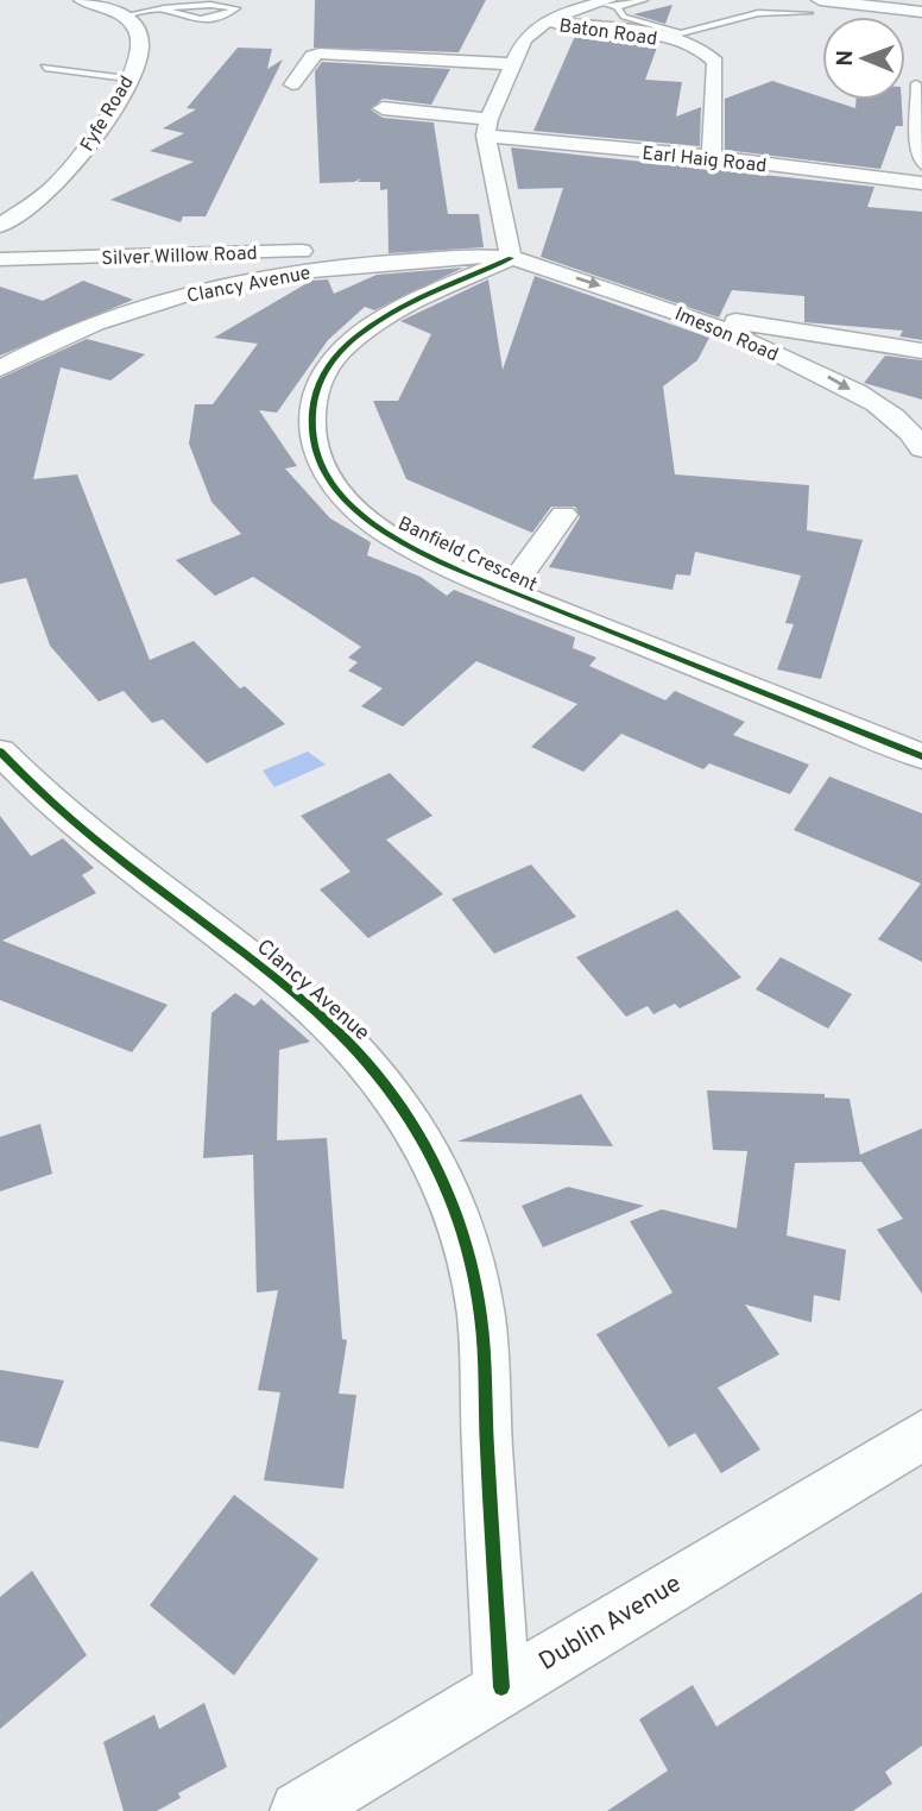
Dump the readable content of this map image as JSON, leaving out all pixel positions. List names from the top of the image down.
{
  "streets": {
    "street": [
      "Baton Road",
      "Fyfe Road",
      "Earl Haig Road",
      "Silver Willow Road",
      "Clancy Avenue",
      "Imeson Road",
      "Banfield Crescent",
      "Dublin Avenue"
    ]
  },
  "crossings": [
    ["Baton Road", "Earl Haig Road"],
    ["Silver Willow Road", "Clancy Avenue"],
    ["Silver Willow Road", "Imeson Road"],
    ["Silver Willow Road", "Banfield Crescent"],
    ["Clancy Avenue", "Imeson Road"],
    ["Clancy Avenue", "Banfield Crescent"],
    ["Clancy Avenue", "Dublin Avenue"],
    ["Imeson Road", "Banfield Crescent"]
  ],
  "north": "left"
}
